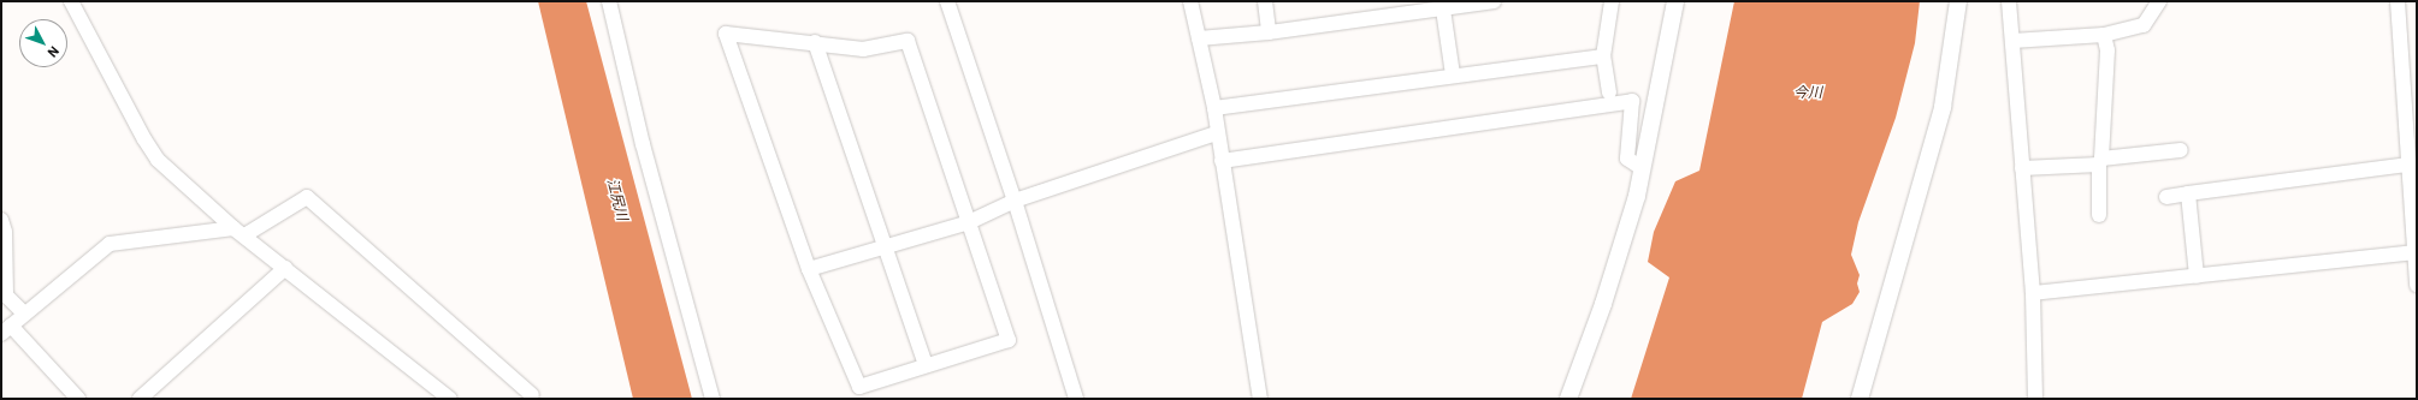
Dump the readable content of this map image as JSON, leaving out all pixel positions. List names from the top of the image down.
{
  "water": ["今川", "江尻川"],
  "north": "bottom right"
}
